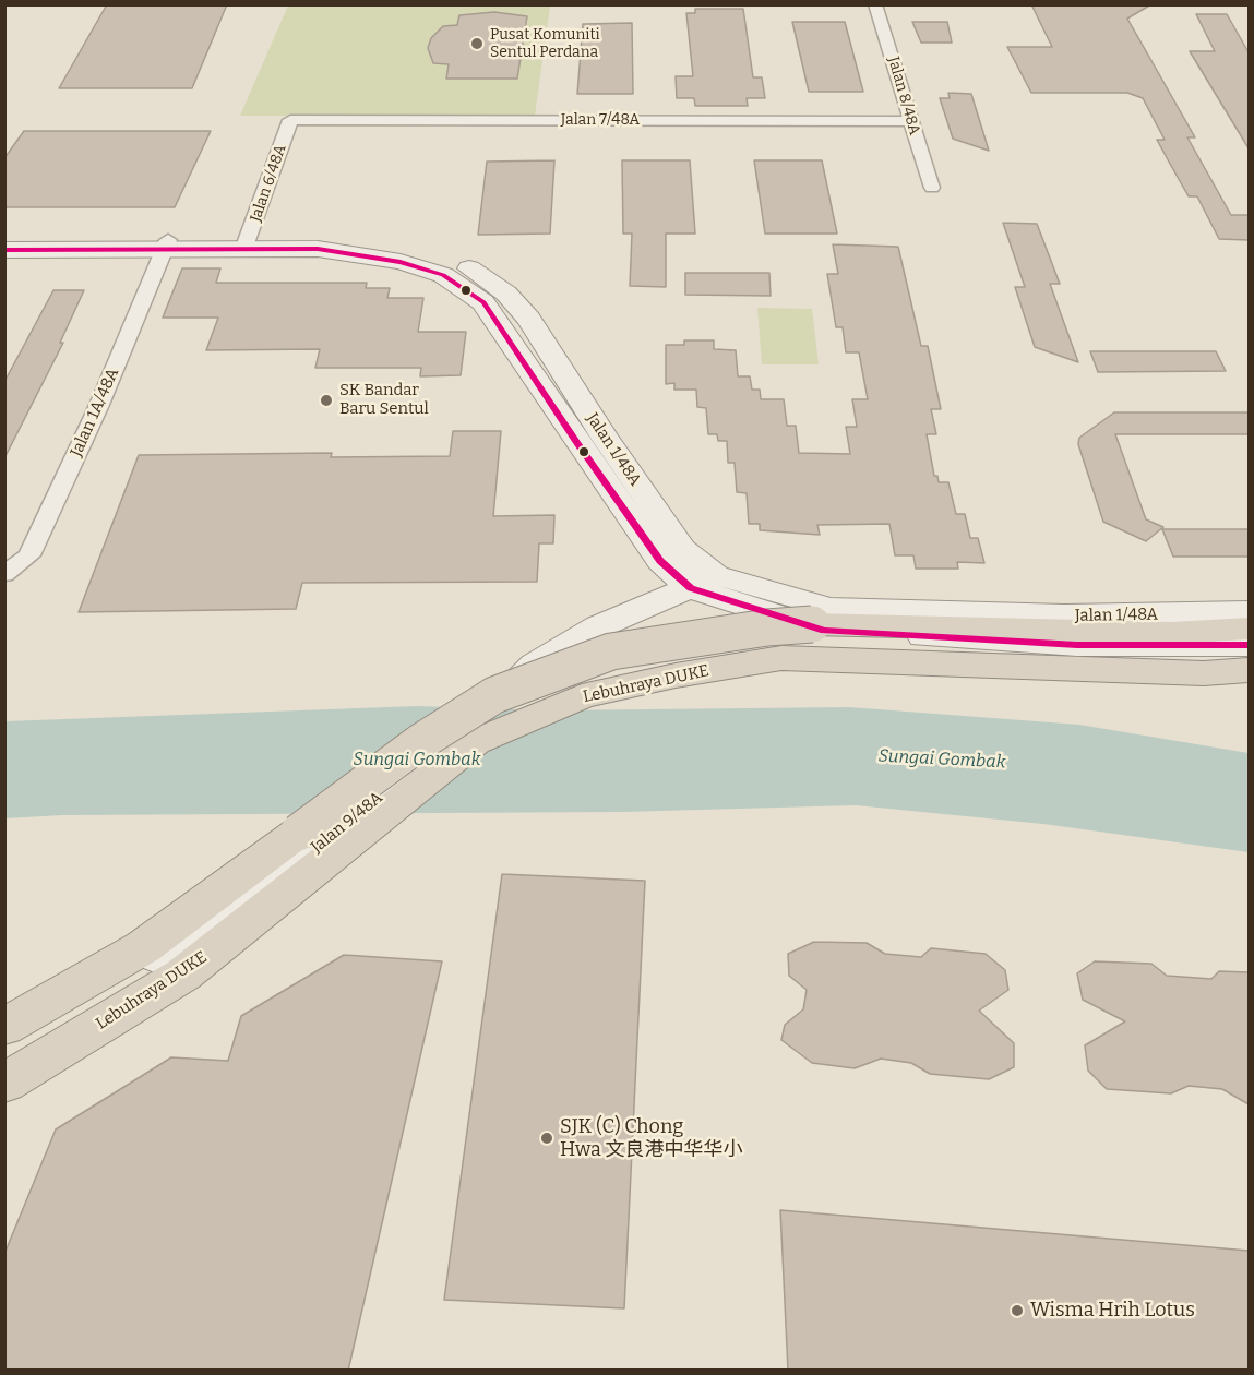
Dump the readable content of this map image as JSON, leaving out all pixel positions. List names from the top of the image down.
{
  "streets": {
    "highway": ["Lebuhraya DUKE"],
    "main road": ["Jalan 1/48A", "Jalan 9/48A"],
    "street": [
      "Jalan 8/48A",
      "Jalan 7/48A",
      "Jalan 6/48A",
      "Jalan 1A/48A"
    ]
  },
  "crossings": [
    ["Jalan 8/48A", "Jalan 7/48A"],
    ["Jalan 7/48A", "Jalan 6/48A"],
    ["Jalan 6/48A", "Jalan 1/48A"],
    ["Jalan 1A/48A", "Jalan 1/48A"],
    ["Jalan 1/48A", "Jalan 9/48A"]
  ],
  "water": ["Sungai Gombak"],
  "places": [
    "Pusat Komuniti Sentul Perdana",
    "SK Bandar Baru Sentul",
    "SJK (C) Chong Hwa 文良港中华华小",
    "Wisma Hrih Lotus"
  ]
}
